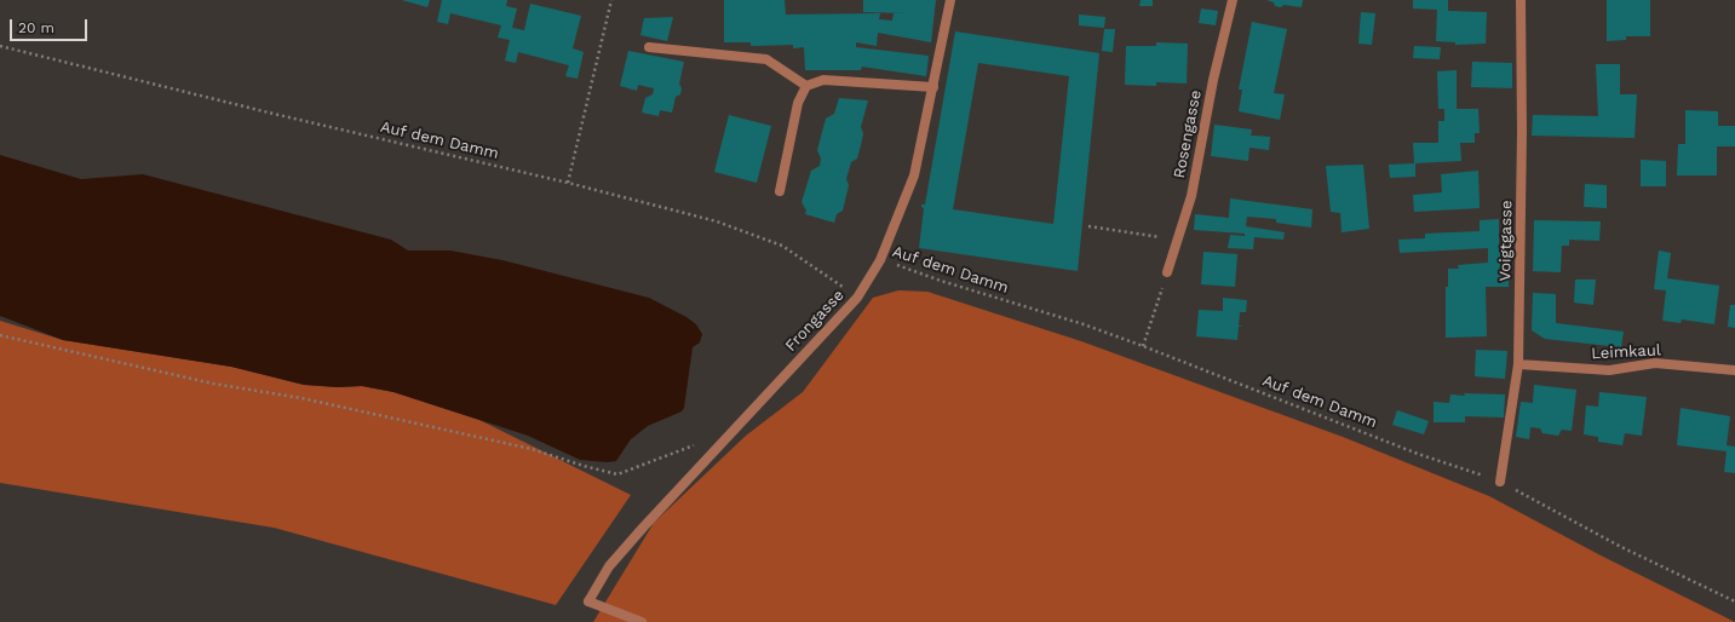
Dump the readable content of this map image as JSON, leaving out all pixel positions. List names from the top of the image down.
{
  "streets": {
    "street": [
      "Rosengasse",
      "Voigtgasse",
      "Frongasse",
      "Leimkaul"
    ],
    "path": ["Auf dem Damm"]
  },
  "crossings": [
    ["Auf dem Damm", "Voigtgasse"],
    ["Auf dem Damm", "Frongasse"],
    ["Voigtgasse", "Leimkaul"]
  ],
  "scale_bar": "20 m"
}
